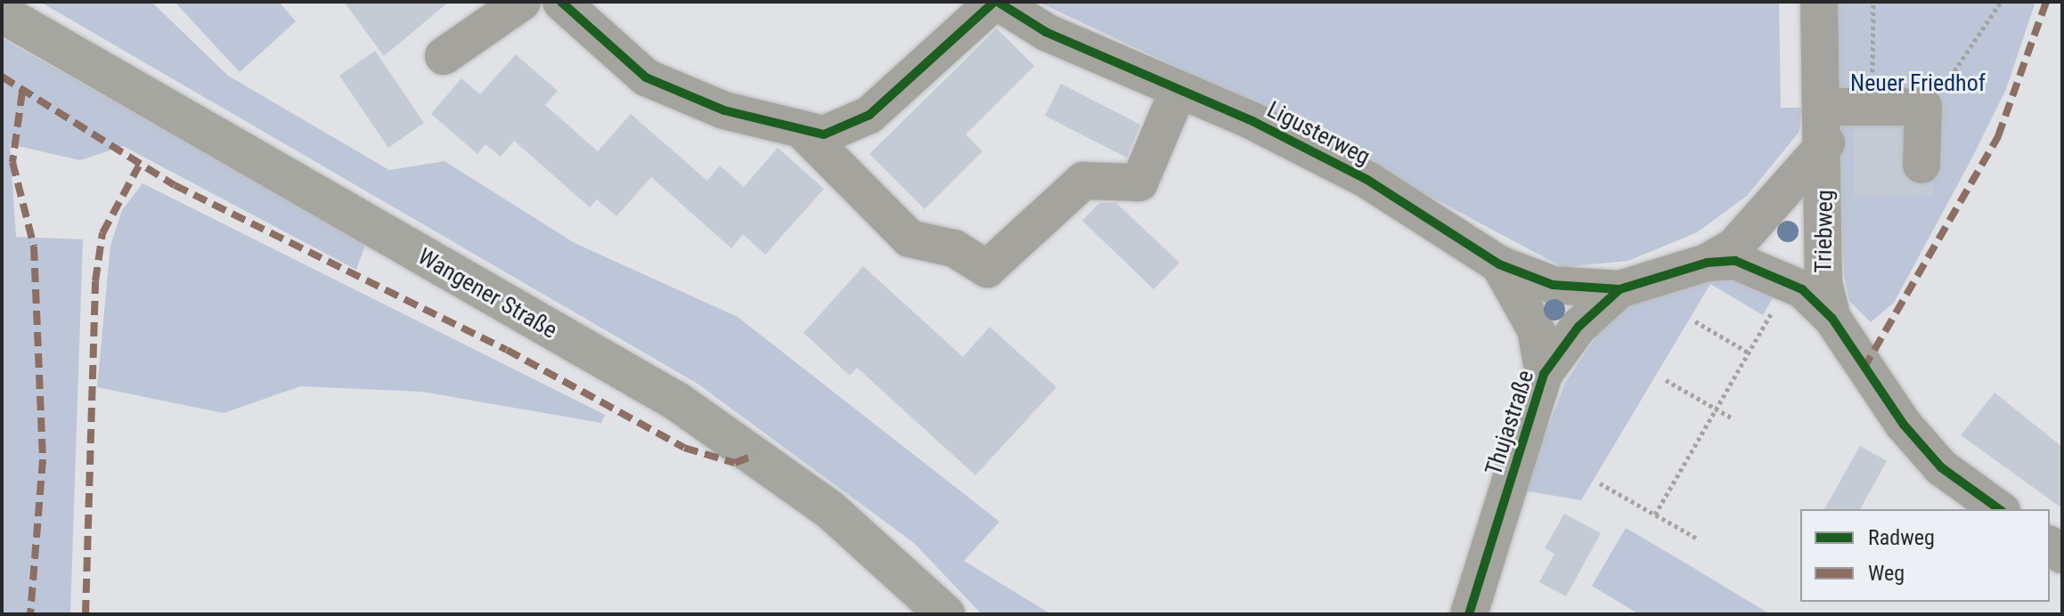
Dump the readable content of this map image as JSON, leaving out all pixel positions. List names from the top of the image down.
{
  "streets": {
    "main road": ["Wangener Straße"],
    "street": ["Ligusterweg", "Triebweg", "Thujastraße"]
  },
  "crossings": [
    ["Ligusterweg", "Thujastraße"],
    ["Triebweg", "Thujastraße"]
  ],
  "parks": ["Neuer Friedhof"],
  "legend": ["Radweg", "Weg"]
}
